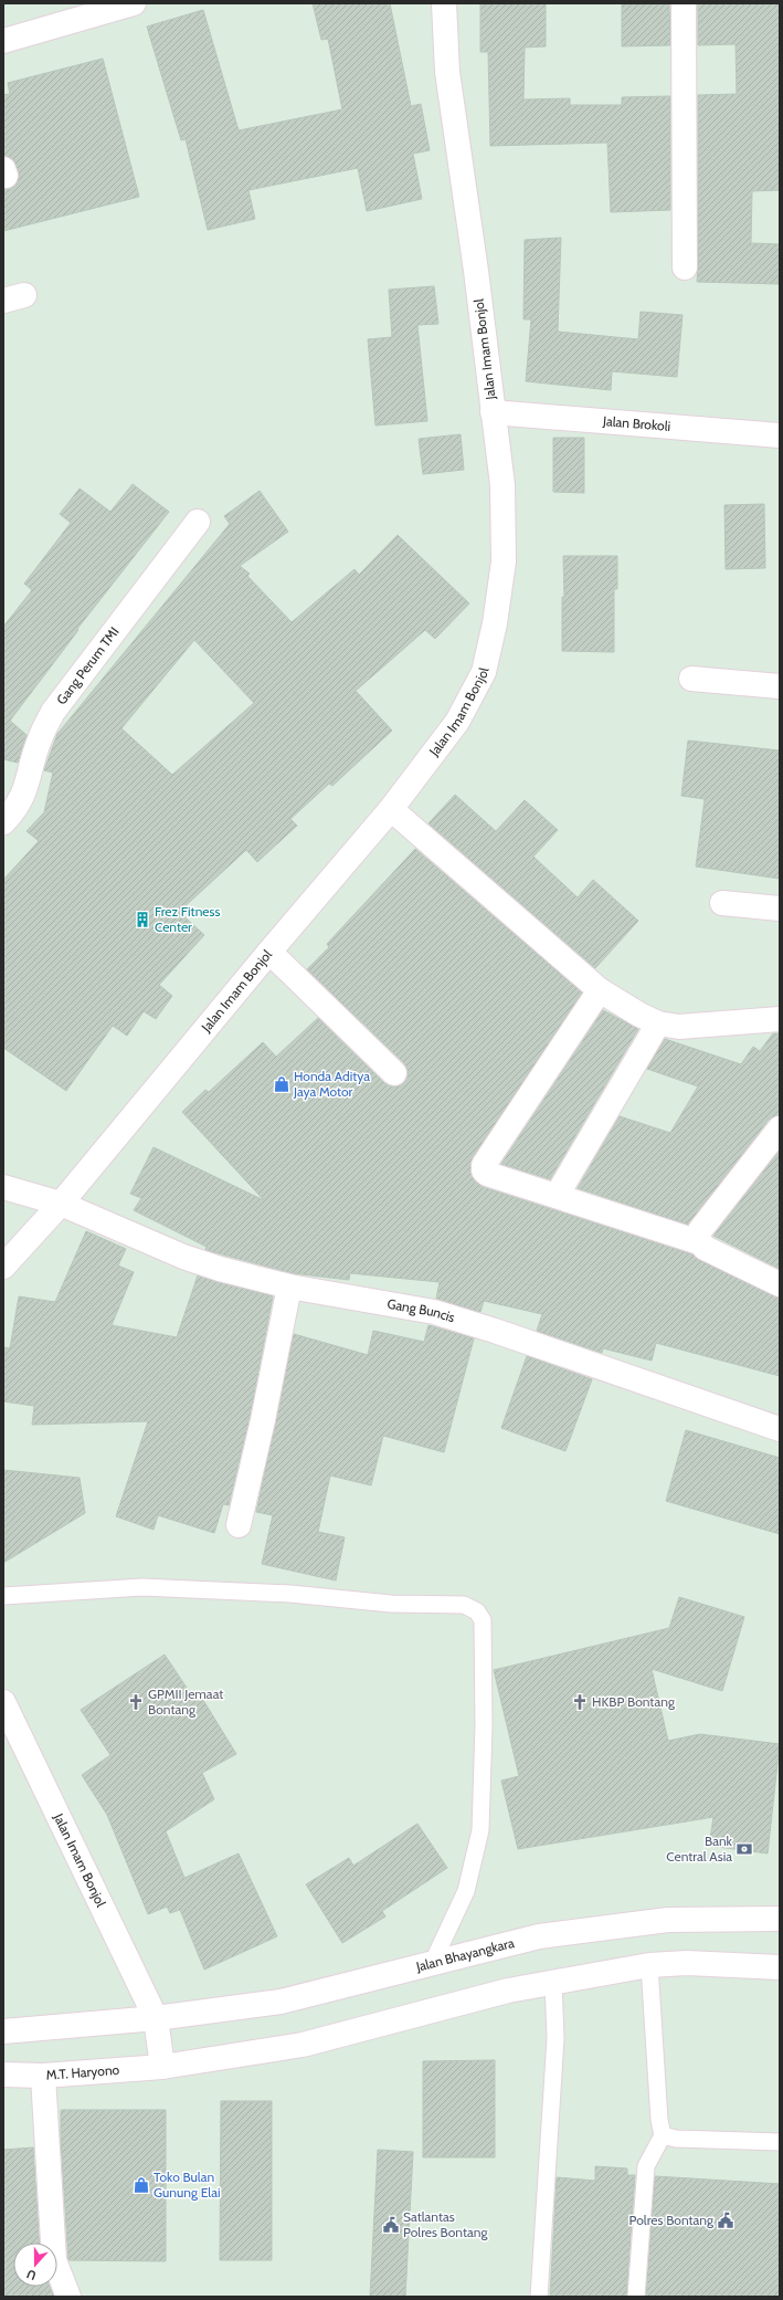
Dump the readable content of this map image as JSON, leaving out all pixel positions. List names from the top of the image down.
{
  "streets": {
    "street": [
      "Jalan Imam Bonjol",
      "Jalan Brokoli",
      "Gang Perum TMI",
      "Gang Buncis",
      "Jalan Bhayangkara",
      "M.T. Haryono"
    ]
  },
  "crossings": [
    ["Jalan Imam Bonjol", "Jalan Brokoli"],
    ["Jalan Imam Bonjol", "Gang Buncis"],
    ["Jalan Imam Bonjol", "Jalan Bhayangkara"],
    ["Jalan Imam Bonjol", "M.T. Haryono"]
  ],
  "places": {
    "building": ["Frez Fitness Center"],
    "shop": ["Honda Aditya Jaya Motor", "Toko Bulan Gunung Elai"],
    "church": ["GPMII Jemaat Bontang", "HKBP Bontang"],
    "bank": ["Bank Central Asia"],
    "public building": ["Polres Bontang", "Satlantas Polres Bontang"]
  },
  "north": "bottom"
}
